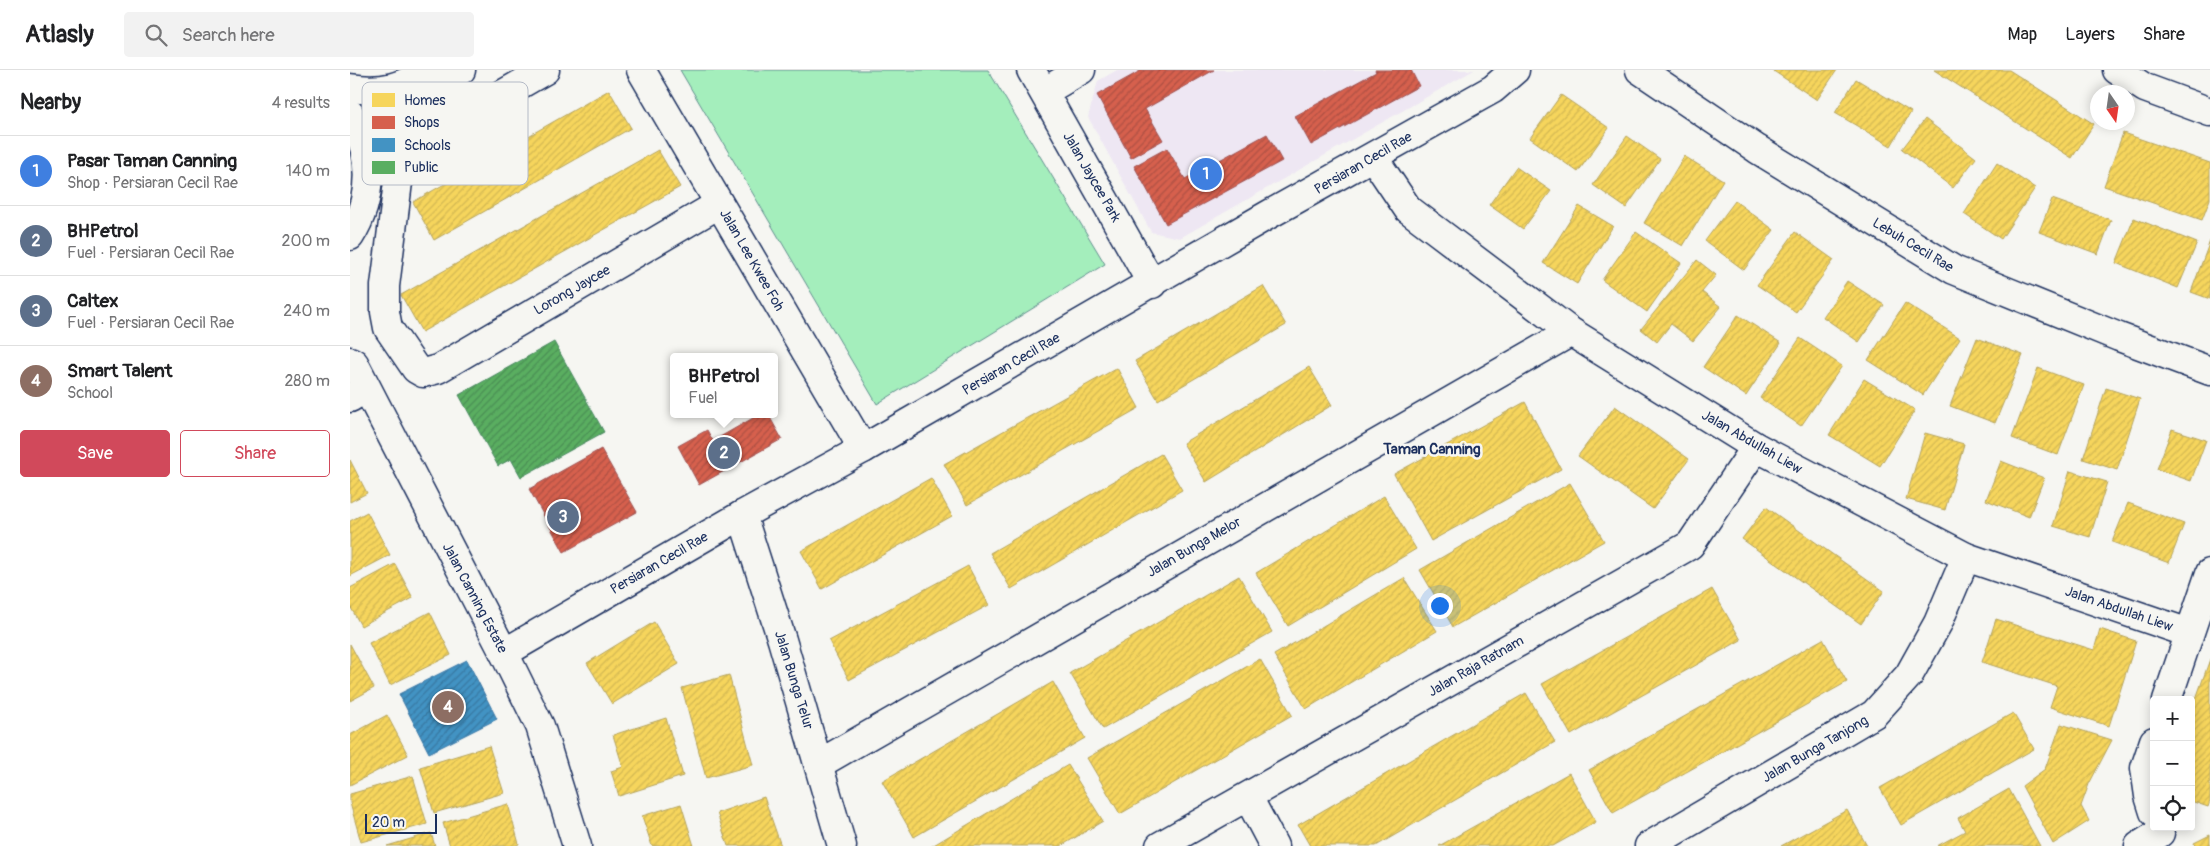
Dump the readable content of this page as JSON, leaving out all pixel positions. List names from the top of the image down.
{
  "streets": {
    "street": [
      "Persiaran Cecil Rae",
      "Jalan Jaycee Park",
      "Lebuh Cecil Rae",
      "Jalan Lee Kwee Foh",
      "Lorong Jaycee",
      "Jalan Abdullah Liew",
      "Jalan Bunga Melor",
      "Jalan Canning Estate",
      "Jalan Raja Ratnam",
      "Jalan Bunga Telur",
      "Jalan Bunga Tanjong"
    ]
  },
  "crossings": [
    ["Persiaran Cecil Rae", "Jalan Jaycee Park"],
    ["Persiaran Cecil Rae", "Jalan Lee Kwee Foh"],
    ["Persiaran Cecil Rae", "Jalan Abdullah Liew"],
    ["Persiaran Cecil Rae", "Jalan Canning Estate"],
    ["Persiaran Cecil Rae", "Jalan Bunga Telur"],
    ["Jalan Lee Kwee Foh", "Lorong Jaycee"],
    ["Jalan Abdullah Liew", "Jalan Bunga Melor"],
    ["Jalan Abdullah Liew", "Jalan Raja Ratnam"],
    ["Jalan Abdullah Liew", "Jalan Bunga Tanjong"],
    ["Jalan Bunga Melor", "Jalan Bunga Telur"]
  ],
  "districts": ["Taman Canning"],
  "legend": [
    "Homes",
    "Shops",
    "Schools",
    "Public"
  ],
  "scale_bar": "20 m",
  "north": "bottom",
  "page": {
    "header": "Atlasly",
    "search": "Search here",
    "nav": ["Map", "Layers", "Share"],
    "heading": ["Nearby", "4 results"],
    "list": [
      {
        "mark": "1",
        "name": "Pasar Taman Canning",
        "note": "Shop · Persiaran Cecil Rae",
        "value": "140 m"
      },
      {
        "mark": "2",
        "name": "BHPetrol",
        "note": "Fuel · Persiaran Cecil Rae",
        "value": "200 m"
      },
      {
        "mark": "3",
        "name": "Caltex",
        "note": "Fuel · Persiaran Cecil Rae",
        "value": "240 m"
      },
      {
        "mark": "4",
        "name": "Smart Talent",
        "note": "School",
        "value": "280 m"
      }
    ],
    "pins": [
      "1",
      "2",
      "3",
      "4"
    ],
    "popup": ["BHPetrol", "Fuel"],
    "buttons": ["Save", "Share"],
    "map_buttons": ["+", "−"],
    "scale": "20 m"
  }
}
